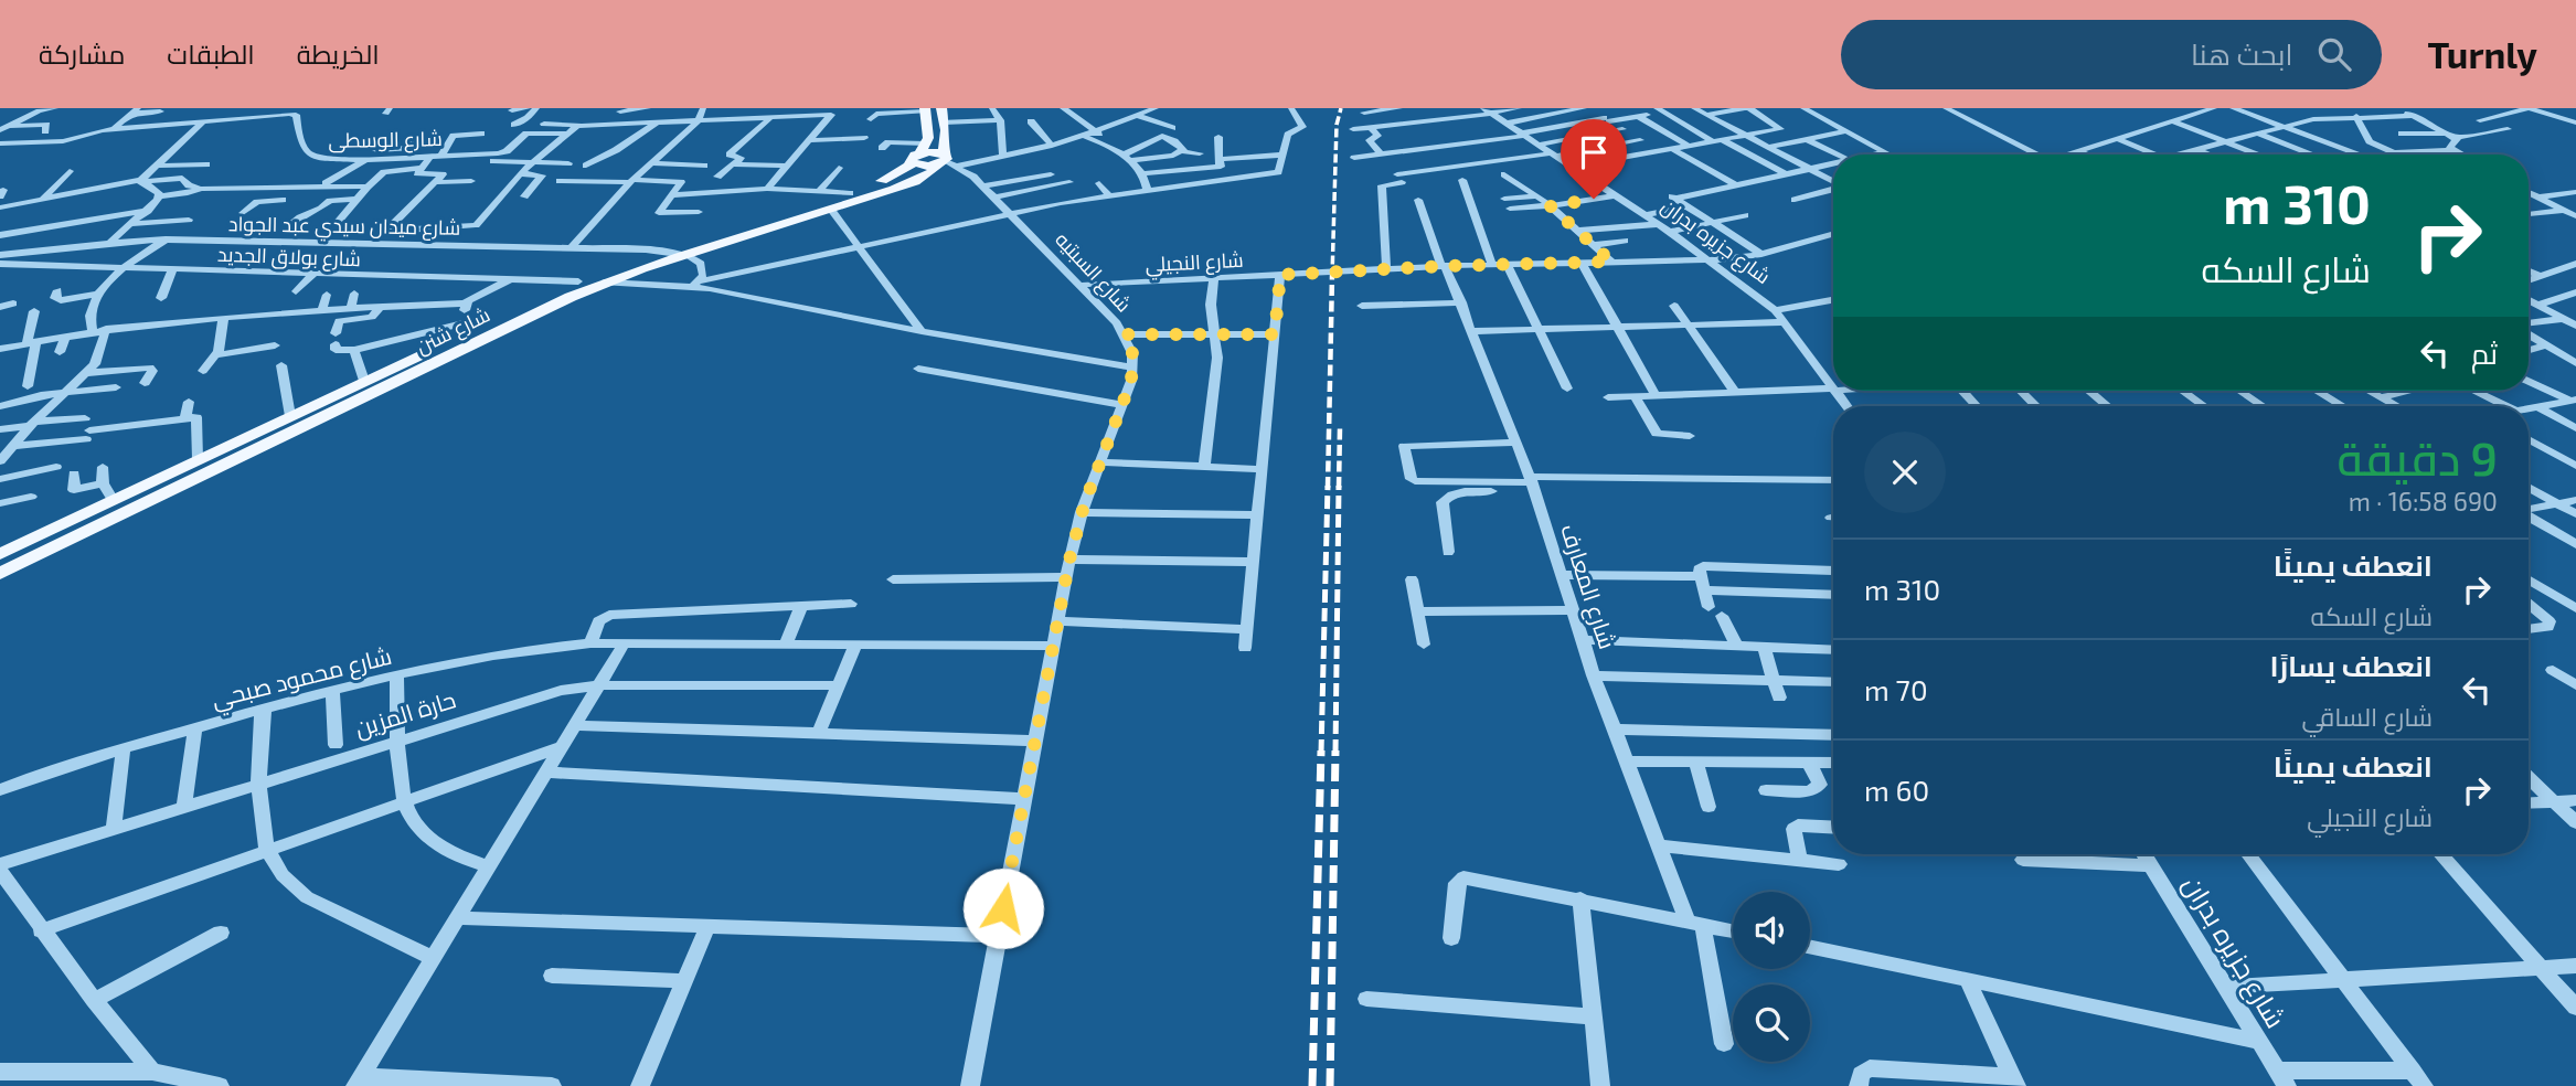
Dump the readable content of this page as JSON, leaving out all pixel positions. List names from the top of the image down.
{
  "streets": {
    "main road": ["شارع شنن"],
    "street": [
      "شارع الوسطى",
      "شارع ميدان سيدي عبد الجواد",
      "شارع جزيره بدران",
      "شارع بولاق الجديد",
      "شارع النجيلي",
      "شارع السبتيه",
      "شارع المعارف",
      "شارع محمود صبحي",
      "حارة المزين"
    ]
  },
  "crossings": [
    ["شارع ميدان سيدي عبد الجواد", "شارع شنن"],
    ["شارع جزيره بدران", "شارع النجيلي"],
    ["شارع بولاق الجديد", "شارع شنن"],
    ["شارع النجيلي", "شارع السبتيه"],
    ["شارع النجيلي", "شارع المعارف"],
    ["شارع السبتيه", "شارع شنن"]
  ],
  "page": {
    "header": "Turnly",
    "search": "ابحث هنا",
    "nav": ["الخريطة", "الطبقات", "مشاركة"],
    "turn": ["310 m", "شارع السكه"],
    "then": "ثم",
    "heading": ["9 دقيقة", "690 m · 16:58"],
    "list": [
      {
        "name": "انعطف يمينًا",
        "note": "شارع السكه",
        "value": "310 m"
      },
      {
        "name": "انعطف يسارًا",
        "note": "شارع الساقي",
        "value": "70 m"
      },
      {
        "name": "انعطف يمينًا",
        "note": "شارع النجيلي",
        "value": "60 m"
      }
    ]
  }
}
